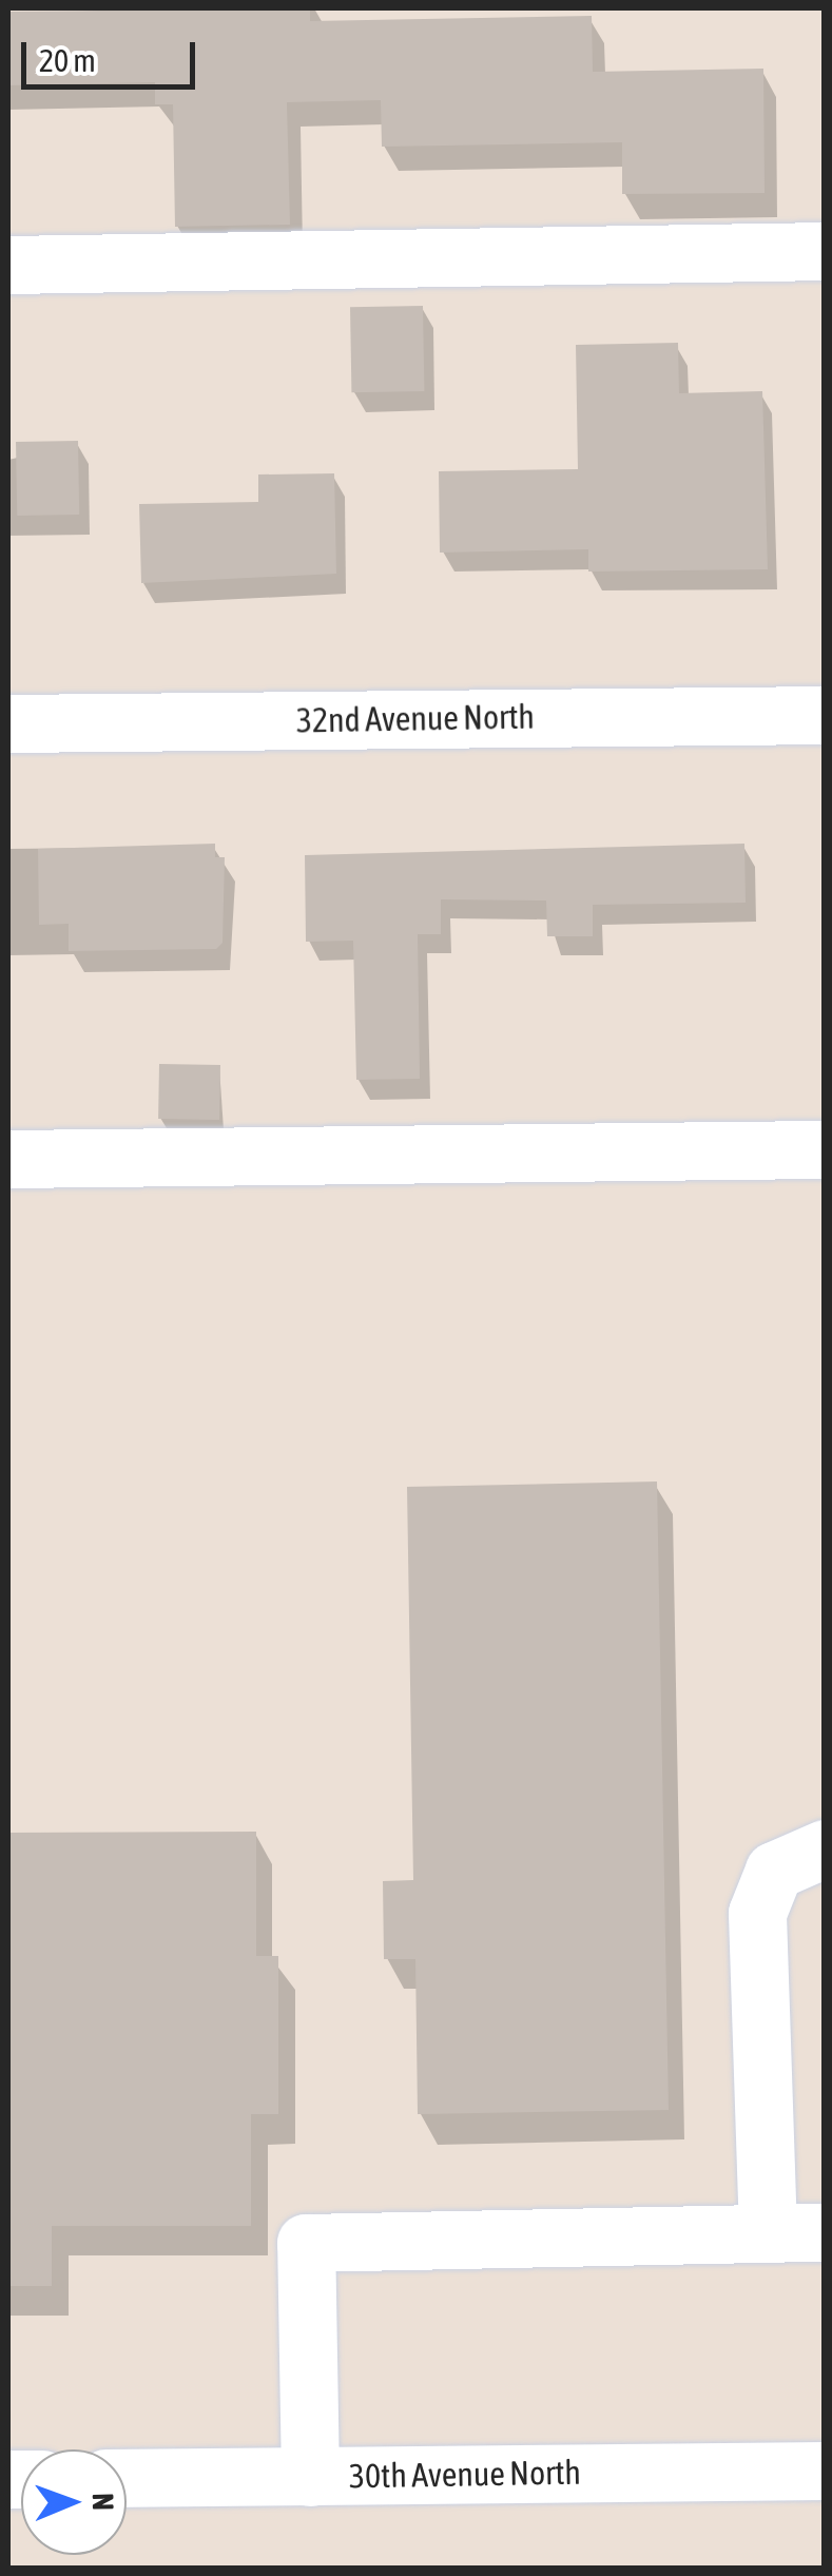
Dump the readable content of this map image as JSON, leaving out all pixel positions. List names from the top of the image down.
{
  "streets": {
    "street": ["32nd Avenue North", "30th Avenue North"]
  },
  "scale_bar": "20 m",
  "north": "right"
}
